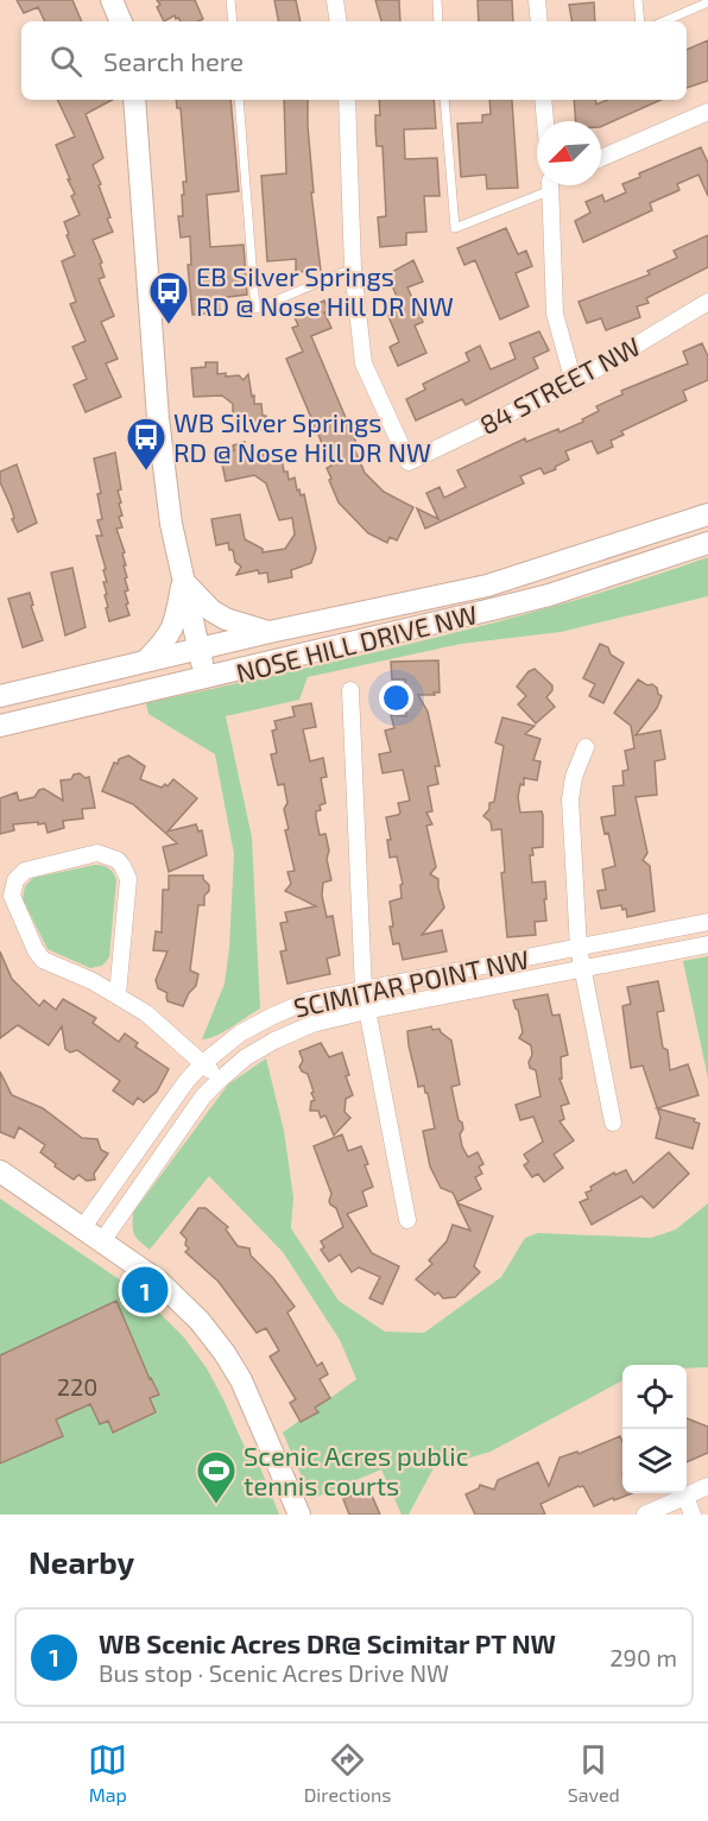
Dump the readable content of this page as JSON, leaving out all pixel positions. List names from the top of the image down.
{
  "streets": {
    "main road": ["NOSE HILL DRIVE NW"],
    "street": ["84 STREET NW", "SCIMITAR POINT NW"]
  },
  "places": {
    "bus stop": ["EB Silver Springs RD @ Nose Hill DR NW", "WB Silver Springs RD @ Nose Hill DR NW"],
    "sports": ["Scenic Acres public tennis courts"]
  },
  "house_numbers": ["220"],
  "north": "bottom left",
  "page": {
    "search": "Search here",
    "pins": "1",
    "heading": "Nearby",
    "list": [
      {
        "mark": "1",
        "name": "WB Scenic Acres DR@ Scimitar PT NW",
        "note": "Bus stop · Scenic Acres Drive NW",
        "value": "290 m"
      }
    ],
    "nav": ["Map", "Directions", "Saved"]
  }
}
